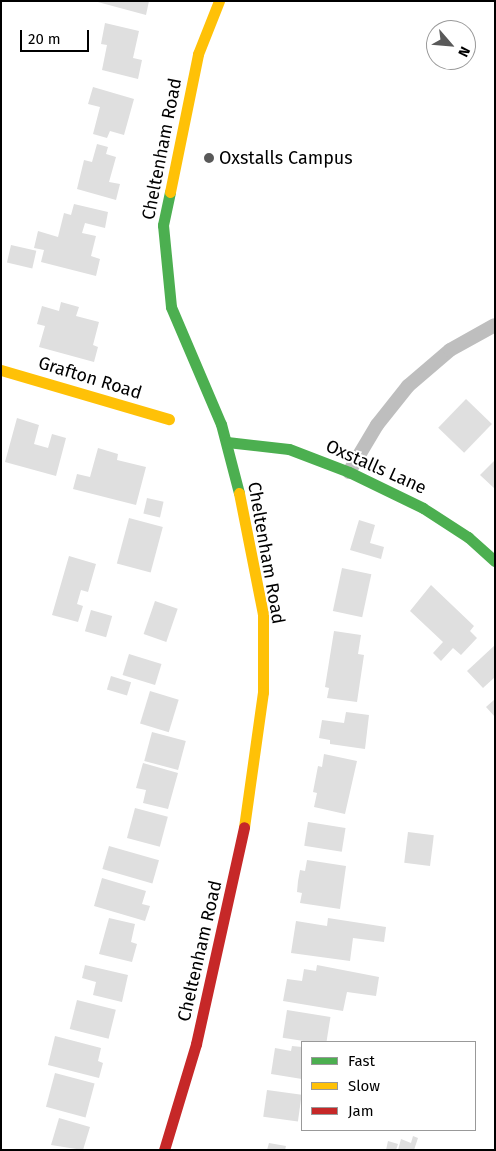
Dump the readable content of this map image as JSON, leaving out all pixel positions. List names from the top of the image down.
{
  "streets": {
    "main road": ["Cheltenham Road", "Grafton Road", "Oxstalls Lane"]
  },
  "crossings": [
    ["Cheltenham Road", "Oxstalls Lane"]
  ],
  "places": ["Oxstalls Campus"],
  "legend": ["Fast", "Slow", "Jam"],
  "scale_bar": "20 m",
  "north": "bottom right"
}
